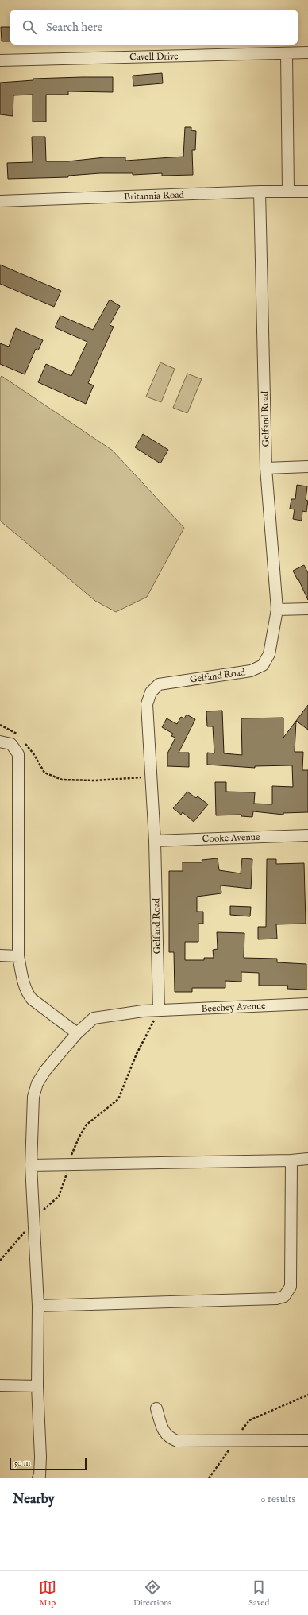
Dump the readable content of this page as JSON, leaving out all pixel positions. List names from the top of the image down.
{
  "streets": {
    "street": [
      "Cavell Drive",
      "Britannia Road",
      "Gelfand Road",
      "Cooke Avenue",
      "Beechey Avenue"
    ]
  },
  "crossings": [
    ["Britannia Road", "Gelfand Road"],
    ["Gelfand Road", "Cooke Avenue"],
    ["Gelfand Road", "Beechey Avenue"]
  ],
  "scale_bar": "50 m",
  "page": {
    "search": "Search here",
    "scale": "50 m",
    "heading": ["Nearby", "0 results"],
    "nav": ["Map", "Directions", "Saved"]
  }
}
